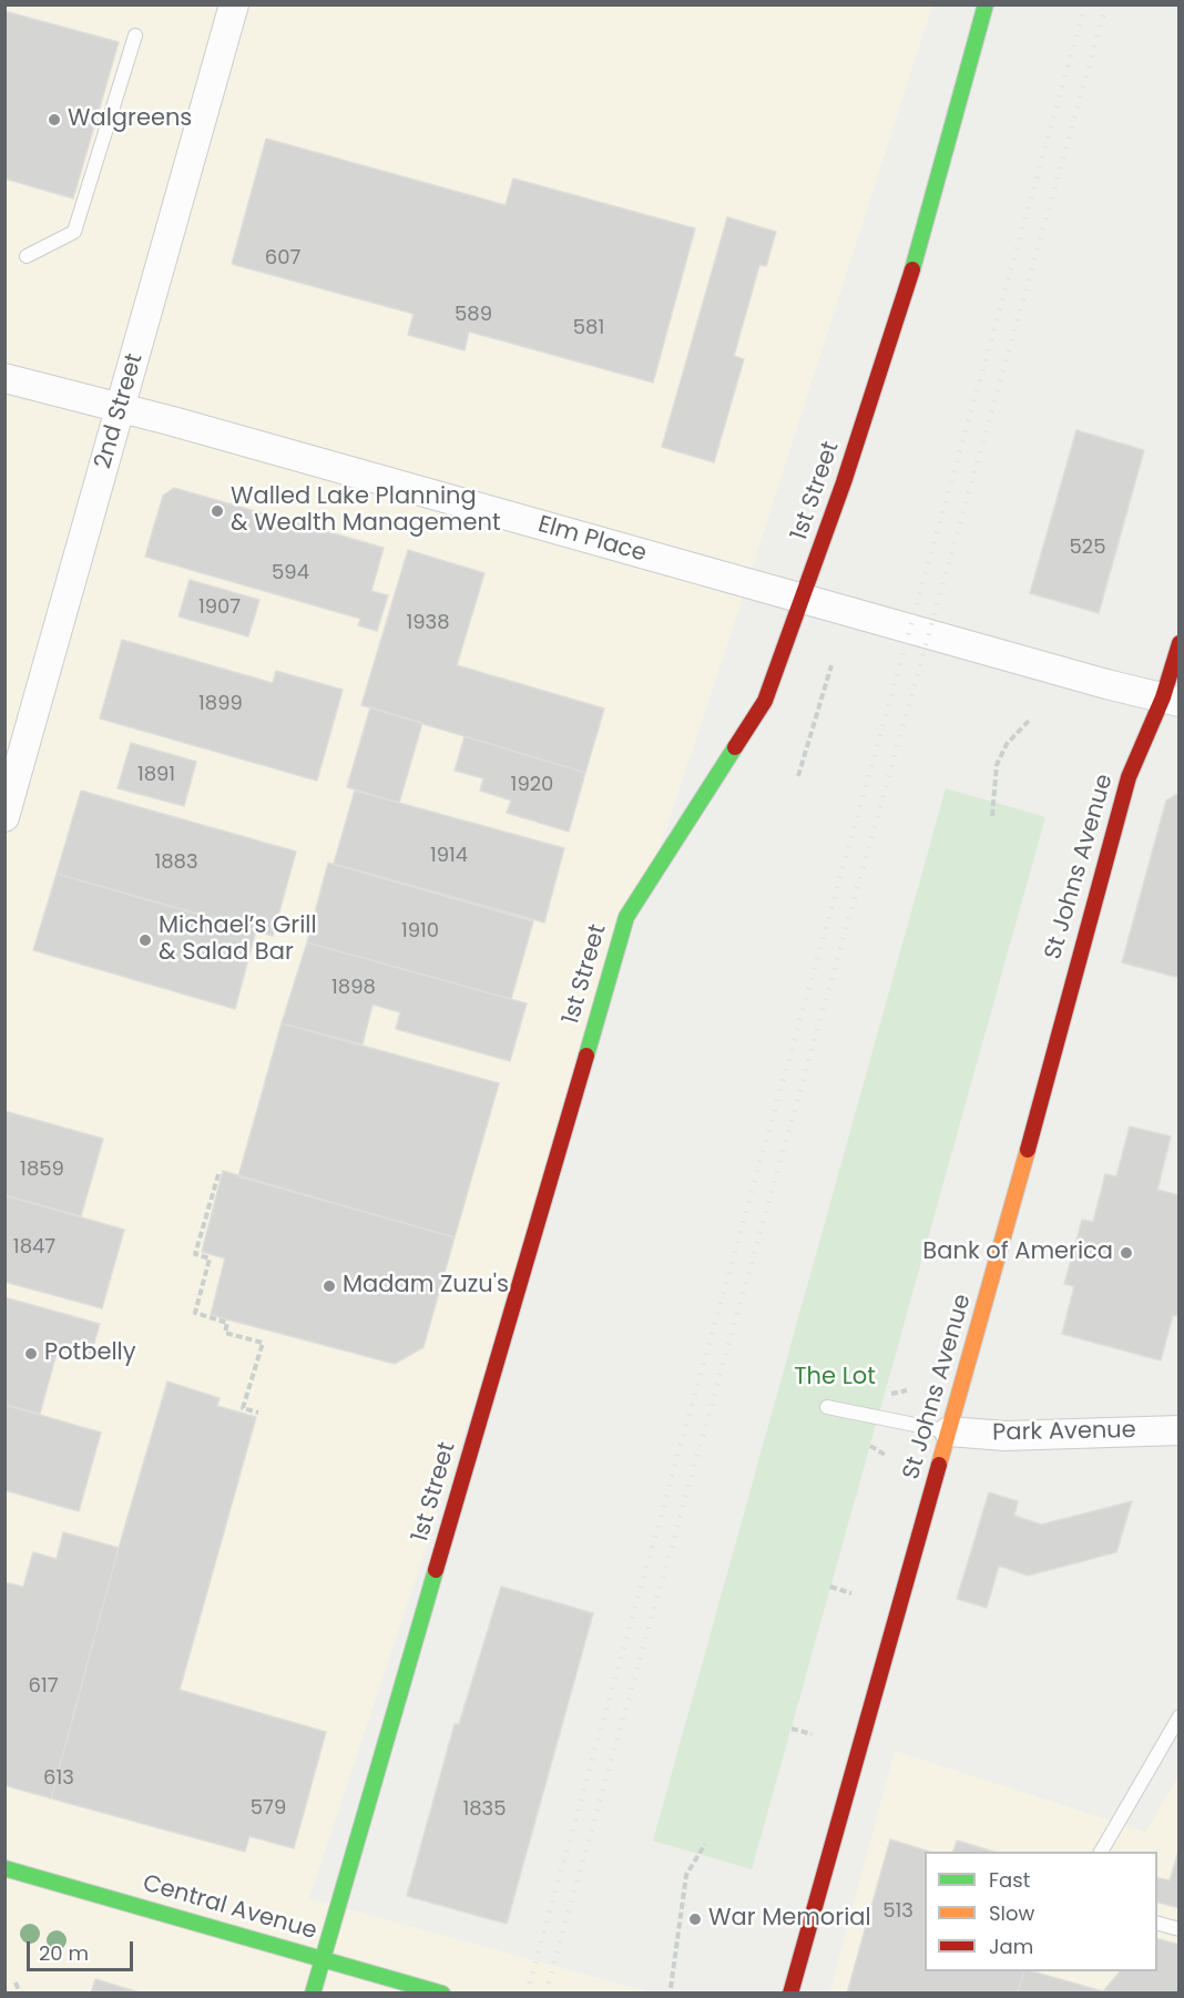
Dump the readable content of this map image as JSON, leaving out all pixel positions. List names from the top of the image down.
{
  "streets": {
    "street": [
      "2nd Street",
      "1st Street",
      "Elm Place",
      "St Johns Avenue",
      "Park Avenue",
      "Central Avenue"
    ]
  },
  "crossings": [
    ["2nd Street", "Elm Place"],
    ["1st Street", "Elm Place"],
    ["1st Street", "Central Avenue"],
    ["Elm Place", "St Johns Avenue"],
    ["St Johns Avenue", "Park Avenue"]
  ],
  "parks": ["The Lot"],
  "places": [
    "Walgreens",
    "Walled Lake Planning & Wealth Management",
    "Michael’s Grill & Salad Bar",
    "Bank of America",
    "Madam Zuzu's",
    "Potbelly",
    "War Memorial"
  ],
  "house_numbers": [
    "607",
    "589",
    "581",
    "525",
    "594",
    "1907",
    "1938",
    "1899",
    "1891",
    "1920",
    "1914",
    "1883",
    "1910",
    "1898",
    "1859",
    "1847",
    "617",
    "613",
    "579",
    "1835",
    "513"
  ],
  "legend": ["Fast", "Slow", "Jam"],
  "scale_bar": "20 m"
}
